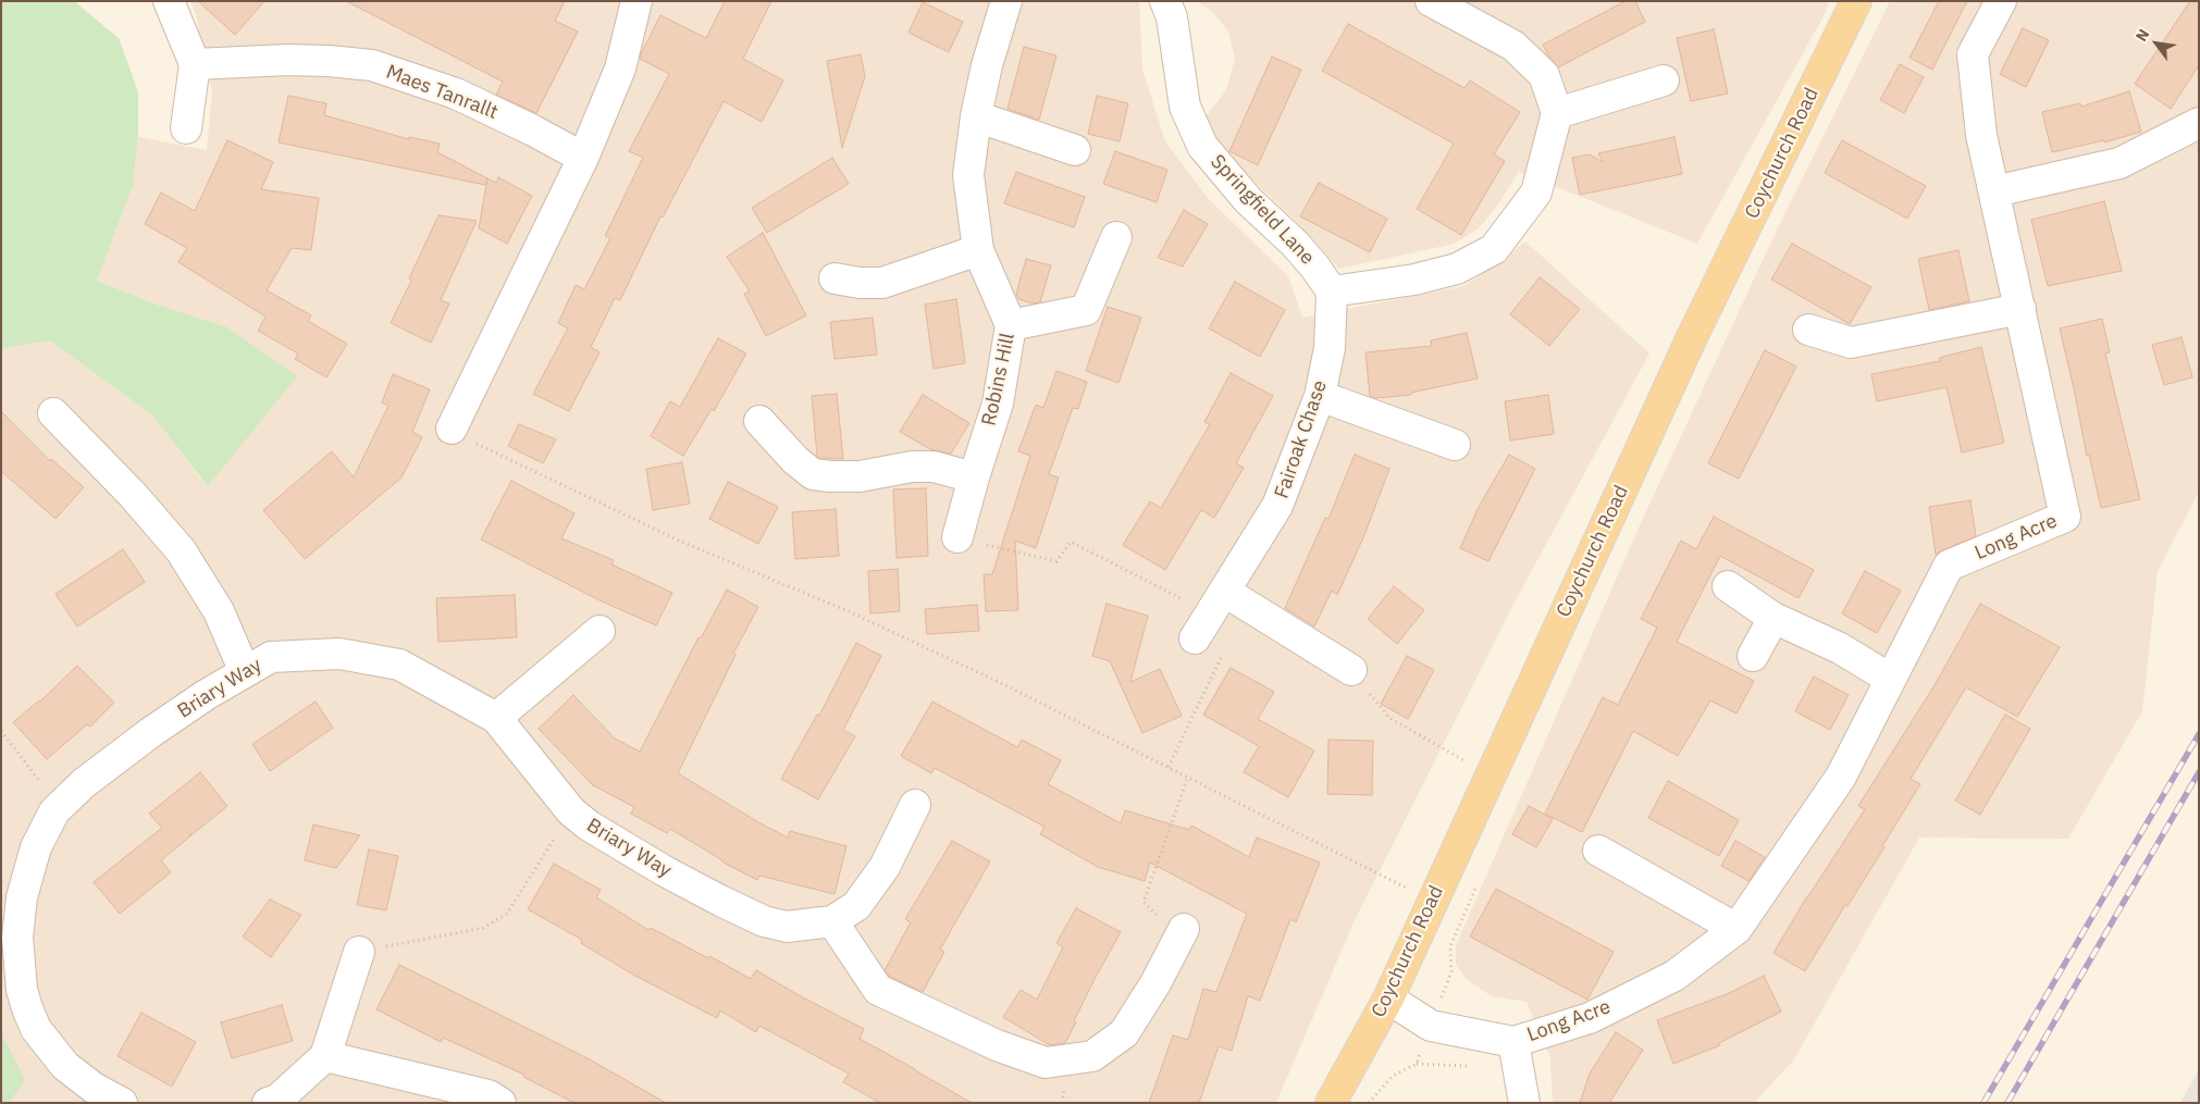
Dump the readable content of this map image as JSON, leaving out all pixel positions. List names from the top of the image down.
{
  "streets": {
    "main road": ["Coychurch Road"],
    "street": [
      "Maes Tanrallt",
      "Springfield Lane",
      "Robins Hill",
      "Fairoak Chase",
      "Long Acre",
      "Briary Way"
    ]
  },
  "crossings": [
    ["Coychurch Road", "Long Acre"],
    ["Springfield Lane", "Fairoak Chase"]
  ],
  "north": "top left"
}
